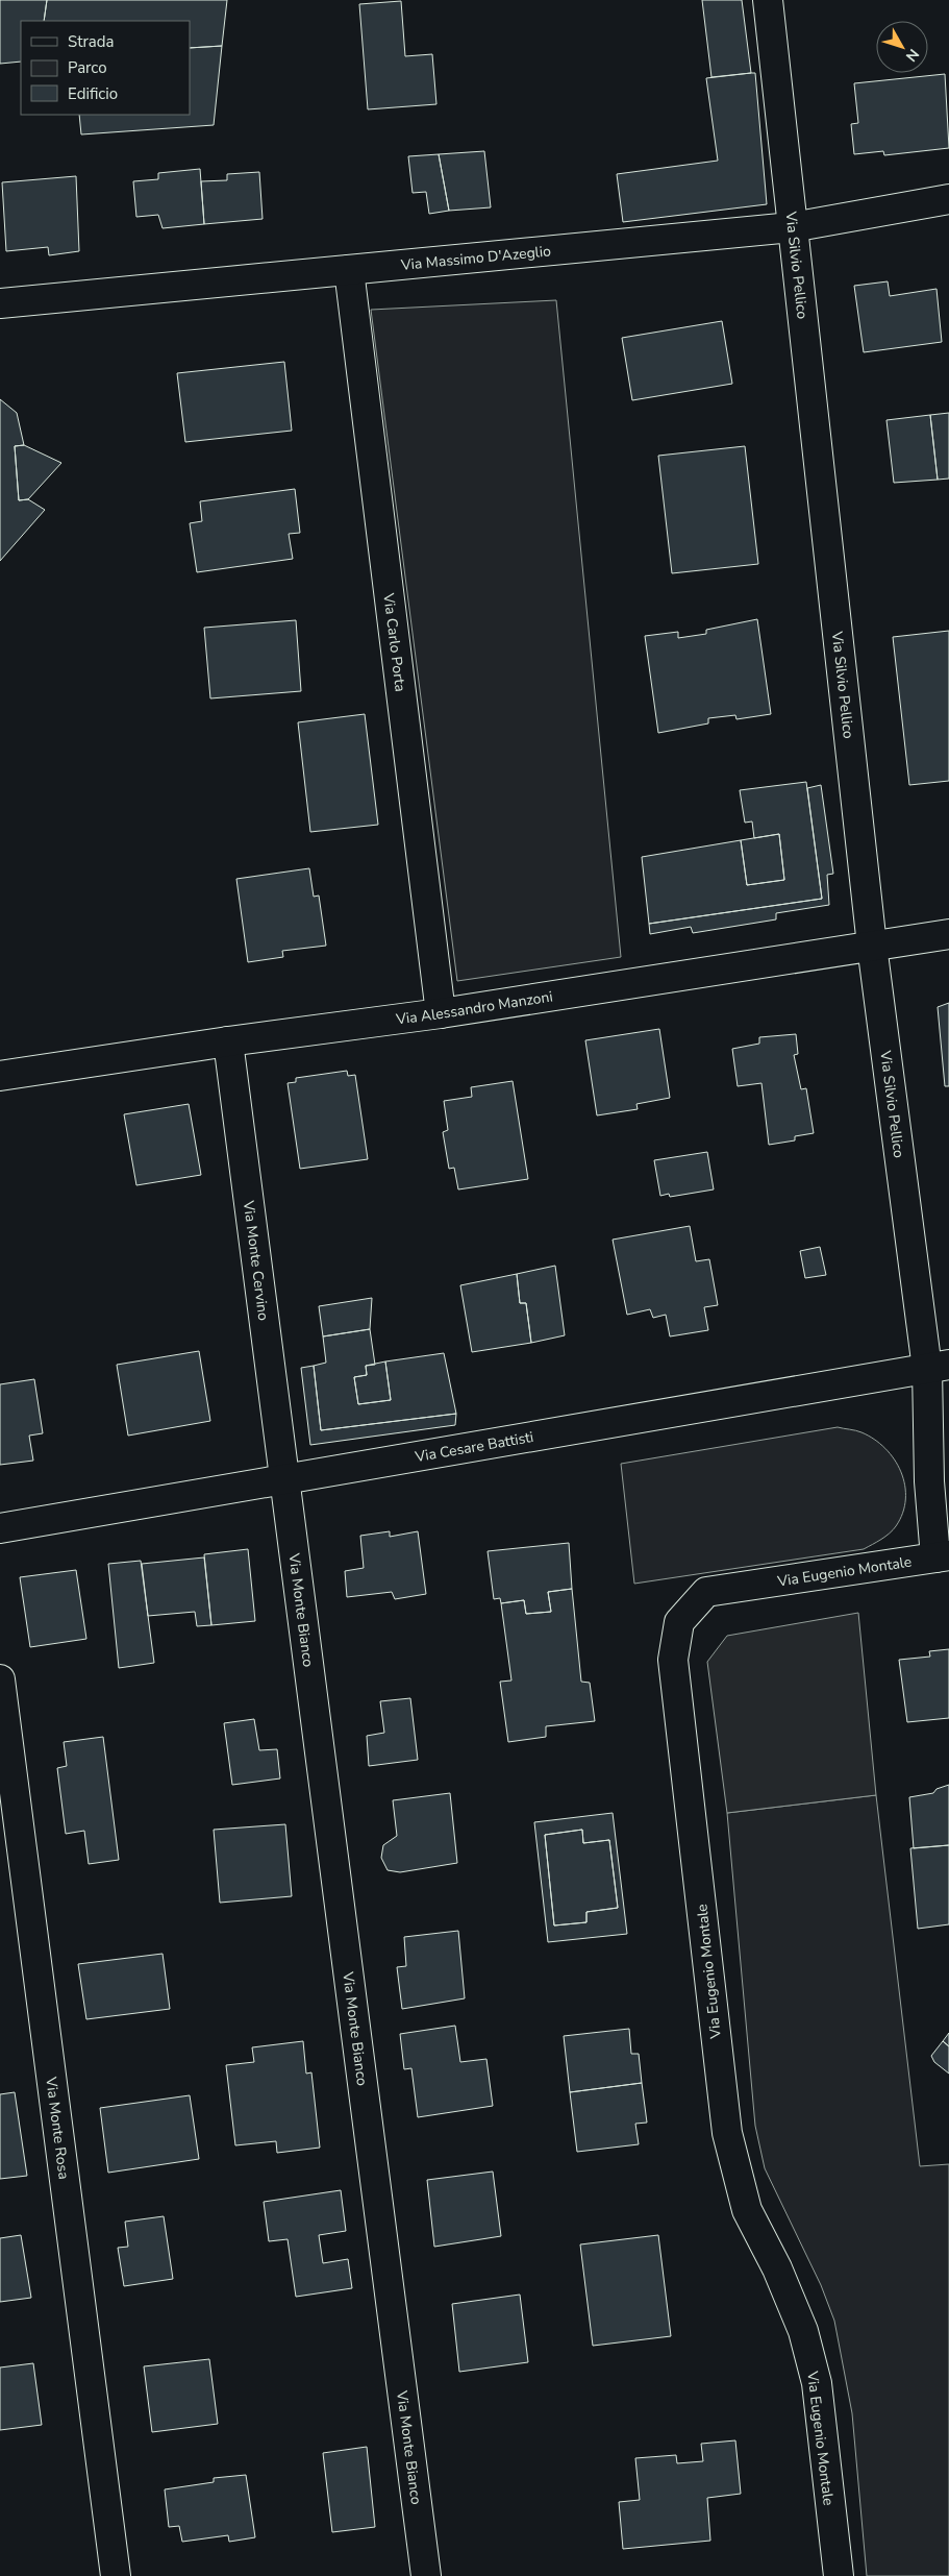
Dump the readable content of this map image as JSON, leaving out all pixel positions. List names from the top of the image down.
{
  "streets": {
    "street": [
      "Via Massimo D'Azeglio",
      "Via Silvio Pellico",
      "Via Carlo Porta",
      "Via Alessandro Manzoni",
      "Via Monte Cervino",
      "Via Cesare Battisti",
      "Via Eugenio Montale",
      "Via Monte Bianco",
      "Via Monte Rosa"
    ]
  },
  "crossings": [
    ["Via Massimo D'Azeglio", "Via Silvio Pellico"],
    ["Via Massimo D'Azeglio", "Via Carlo Porta"],
    ["Via Silvio Pellico", "Via Alessandro Manzoni"],
    ["Via Silvio Pellico", "Via Cesare Battisti"],
    ["Via Silvio Pellico", "Via Eugenio Montale"],
    ["Via Carlo Porta", "Via Alessandro Manzoni"],
    ["Via Alessandro Manzoni", "Via Monte Cervino"],
    ["Via Monte Cervino", "Via Cesare Battisti"],
    ["Via Monte Cervino", "Via Monte Bianco"],
    ["Via Cesare Battisti", "Via Eugenio Montale"],
    ["Via Cesare Battisti", "Via Monte Bianco"]
  ],
  "legend": ["Strada", "Parco", "Edificio"],
  "north": "bottom right"
}
